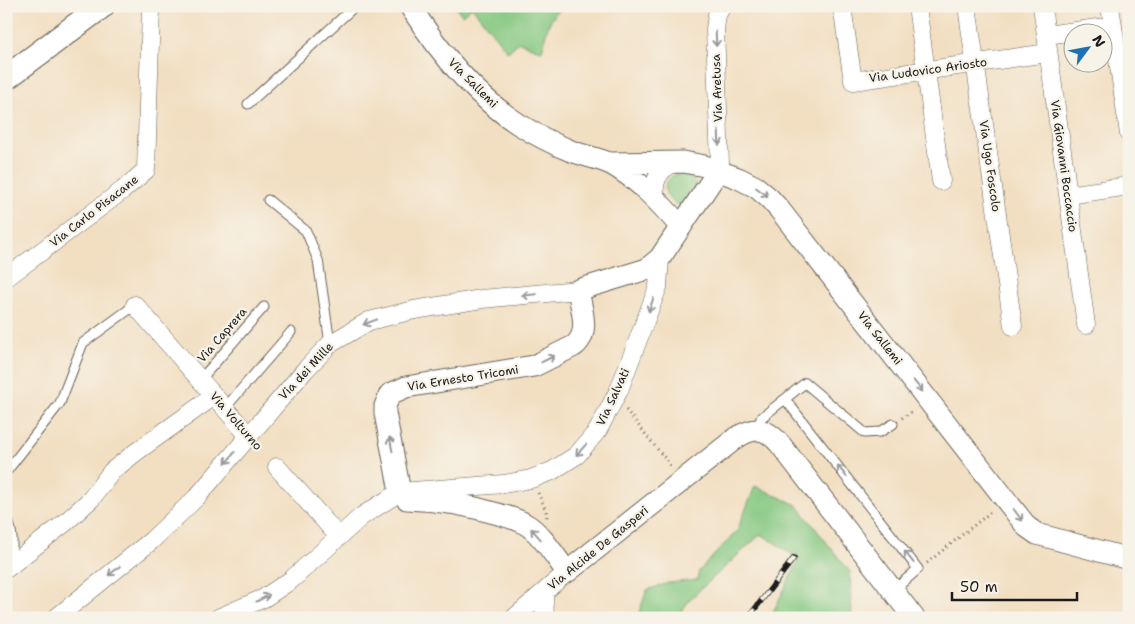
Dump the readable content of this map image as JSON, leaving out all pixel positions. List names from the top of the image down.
{
  "streets": {
    "street": [
      "Via Ludovico Ariosto",
      "Via Sallemi",
      "Via Aretusa",
      "Via Ugo Foscolo",
      "Via Giovanni Boccaccio",
      "Via Carlo Pisacane",
      "Via dei Mille",
      "Via Ernesto Tricomi",
      "Via Salvati",
      "Via Volturno",
      "Via Alcide De Gasperi"
    ],
    "lane": ["Via Caprera"]
  },
  "crossings": [
    ["Via Ludovico Ariosto", "Via Ugo Foscolo"],
    ["Via Ludovico Ariosto", "Via Giovanni Boccaccio"],
    ["Via Sallemi", "Via Aretusa"],
    ["Via Caprera", "Via Volturno"],
    ["Via dei Mille", "Via Ernesto Tricomi"],
    ["Via dei Mille", "Via Salvati"],
    ["Via dei Mille", "Via Volturno"],
    ["Via Ernesto Tricomi", "Via Salvati"]
  ],
  "one_way": ["Via Sallemi", "Via Aretusa"],
  "scale_bar": "50 m",
  "north": "top right"
}
